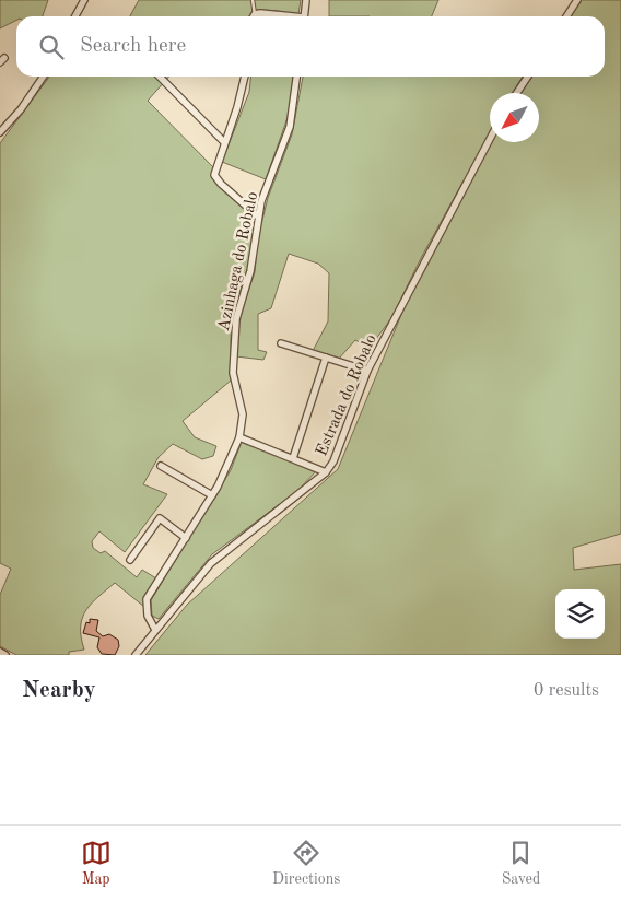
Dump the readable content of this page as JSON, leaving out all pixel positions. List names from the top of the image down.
{
  "streets": {
    "street": ["Azinhaga do Robalo", "Estrada do Robalo"]
  },
  "crossings": [
    ["Azinhaga do Robalo", "Estrada do Robalo"]
  ],
  "north": "bottom left",
  "page": {
    "search": "Search here",
    "heading": ["Nearby", "0 results"],
    "nav": ["Map", "Directions", "Saved"]
  }
}
